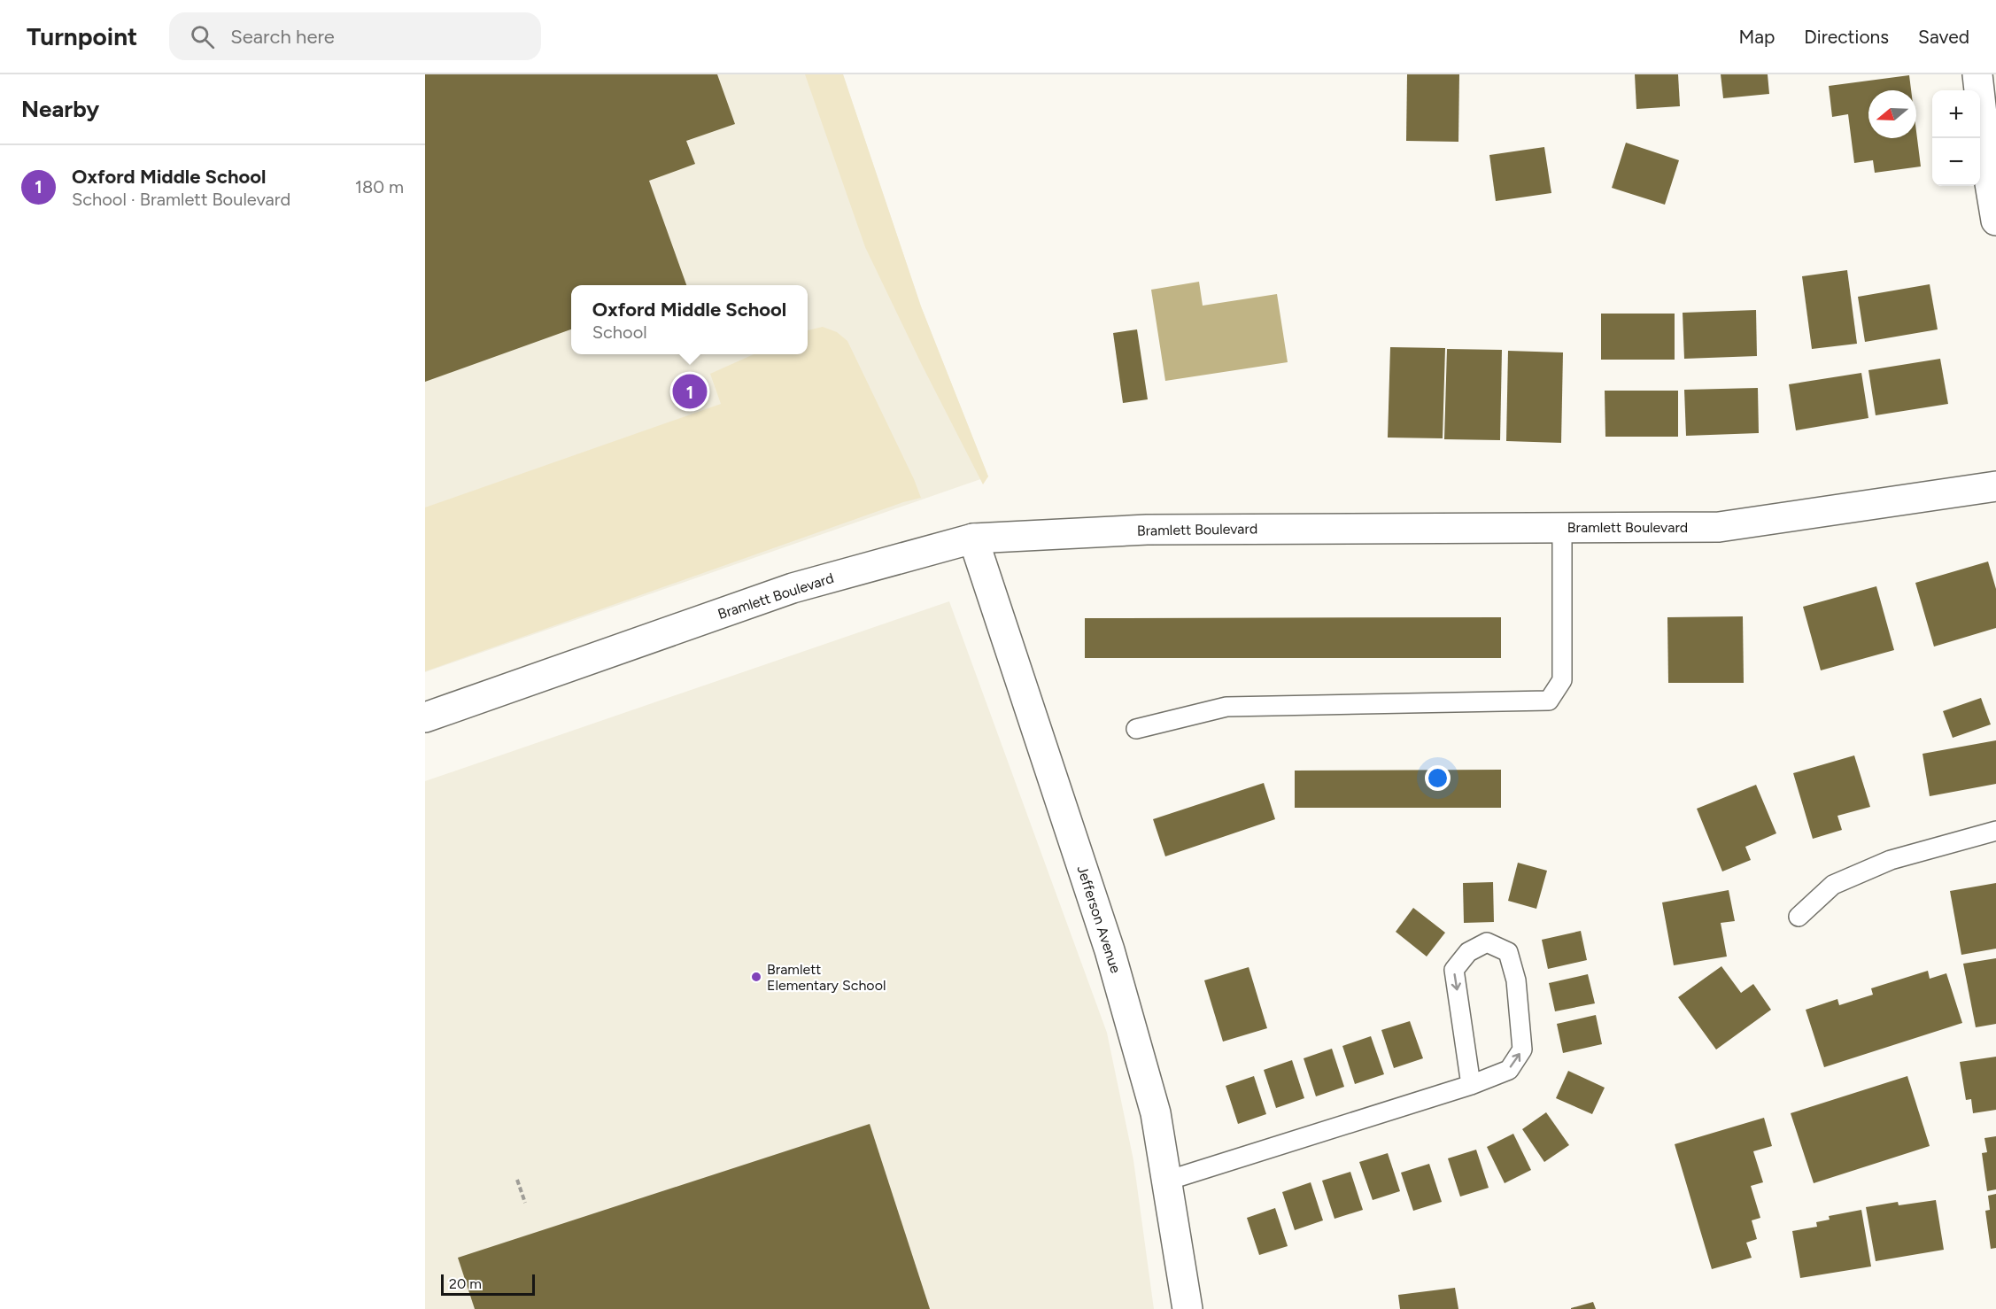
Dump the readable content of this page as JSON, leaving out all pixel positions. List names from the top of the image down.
{
  "streets": {
    "street": ["Bramlett Boulevard", "Jefferson Avenue"]
  },
  "crossings": [
    ["Bramlett Boulevard", "Jefferson Avenue"]
  ],
  "places": ["Bramlett Elementary School"],
  "scale_bar": "20 m",
  "north": "left",
  "page": {
    "header": "Turnpoint",
    "search": "Search here",
    "nav": ["Map", "Directions", "Saved"],
    "heading": "Nearby",
    "map_buttons": ["+", "−"],
    "list": [
      {
        "mark": "1",
        "name": "Oxford Middle School",
        "note": "School · Bramlett Boulevard",
        "value": "180 m"
      }
    ],
    "popup": ["Oxford Middle School", "School"],
    "pins": "1",
    "scale": "20 m"
  }
}
